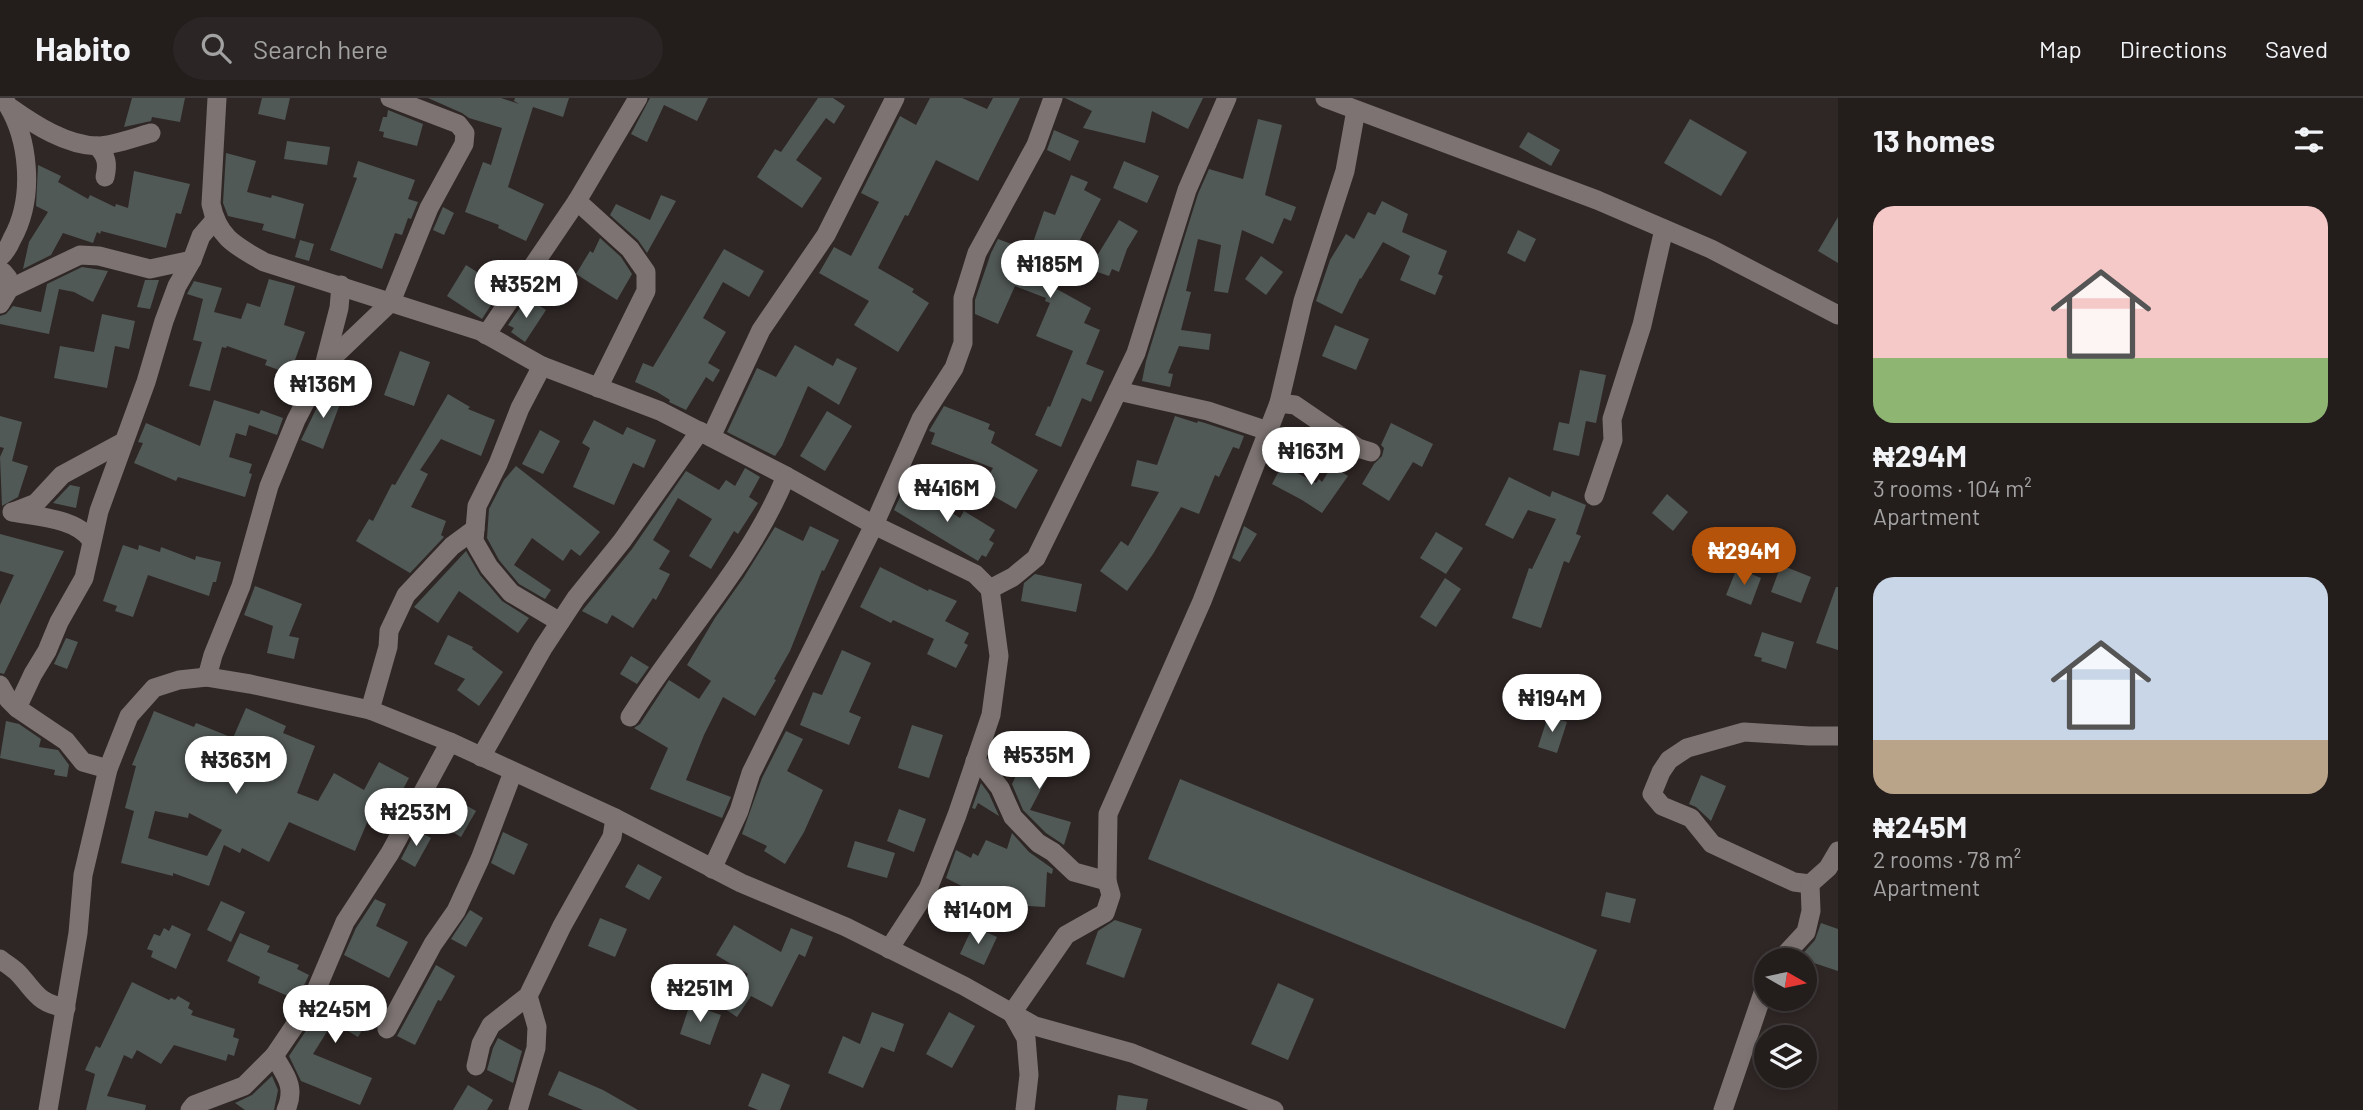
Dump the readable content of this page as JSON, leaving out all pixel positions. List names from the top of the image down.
{
  "north": "right",
  "page": {
    "header": "Habito",
    "search": "Search here",
    "nav": ["Map", "Directions", "Saved"],
    "heading": "13 homes",
    "list": [
      {
        "name": "₦294M",
        "note": "3 rooms · 104 m² · Apartment"
      },
      {
        "name": "₦245M",
        "note": "2 rooms · 78 m² · Apartment"
      }
    ],
    "price": [
      "₦185M",
      "₦352M",
      "₦136M",
      "₦163M",
      "₦416M",
      "₦294M",
      "₦194M",
      "₦535M",
      "₦363M",
      "₦253M",
      "₦140M",
      "₦251M",
      "₦245M"
    ]
  }
}
